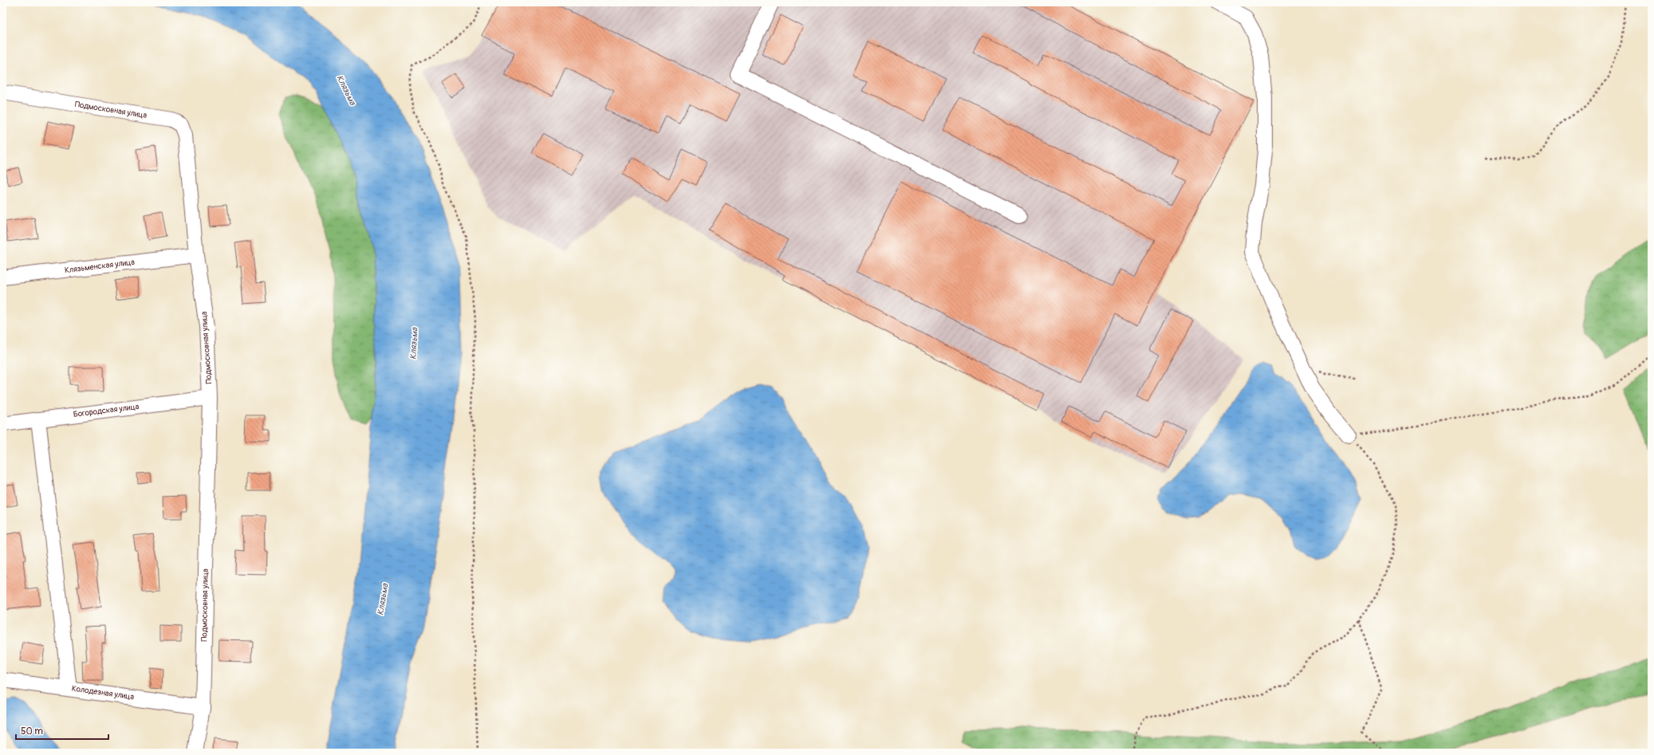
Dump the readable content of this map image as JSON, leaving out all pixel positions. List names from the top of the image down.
{
  "streets": {
    "street": [
      "Подмосковная улица",
      "Клязьменская улица",
      "Богородская улица",
      "Колодезная улица"
    ]
  },
  "crossings": [
    ["Подмосковная улица", "Клязьменская улица"],
    ["Подмосковная улица", "Богородская улица"],
    ["Подмосковная улица", "Колодезная улица"]
  ],
  "water": ["Клязьма"],
  "scale_bar": "50 m"
}
